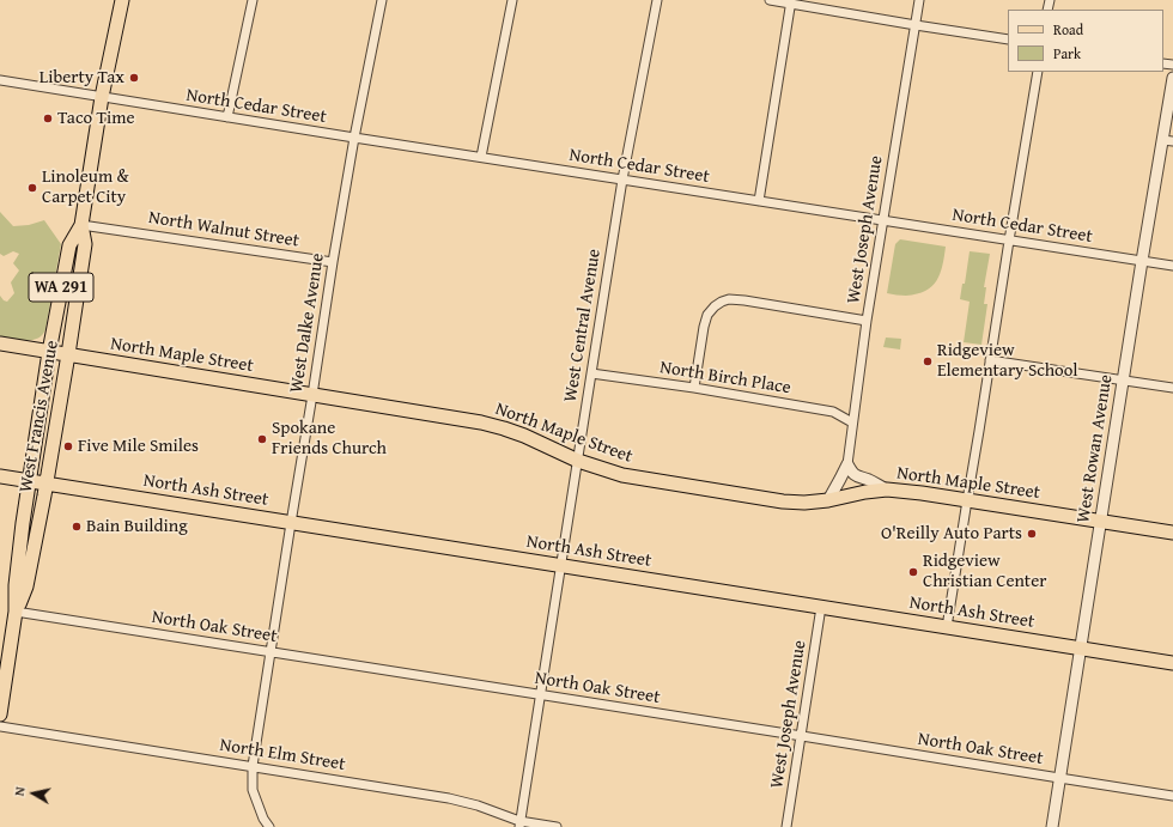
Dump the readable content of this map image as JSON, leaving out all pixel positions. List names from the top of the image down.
{
  "streets": {
    "main road": [
      "WA 291",
      "North Maple Street",
      "West Francis Avenue",
      "North Ash Street"
    ],
    "street": [
      "North Cedar Street",
      "North Walnut Street",
      "West Joseph Avenue",
      "West Dalke Avenue",
      "West Central Avenue",
      "North Birch Place",
      "West Rowan Avenue",
      "North Oak Street",
      "North Elm Street"
    ]
  },
  "crossings": [
    ["North Cedar Street", "West Joseph Avenue"],
    ["North Cedar Street", "West Dalke Avenue"],
    ["North Cedar Street", "West Central Avenue"],
    ["North Cedar Street", "West Francis Avenue"],
    ["North Cedar Street", "West Rowan Avenue"],
    ["North Walnut Street", "West Dalke Avenue"],
    ["North Walnut Street", "West Francis Avenue"],
    ["West Joseph Avenue", "North Birch Place"],
    ["West Joseph Avenue", "North Ash Street"],
    ["West Joseph Avenue", "North Oak Street"],
    ["West Dalke Avenue", "North Maple Street"],
    ["West Dalke Avenue", "North Ash Street"],
    ["West Dalke Avenue", "North Oak Street"],
    ["West Dalke Avenue", "North Elm Street"],
    ["West Central Avenue", "North Maple Street"],
    ["West Central Avenue", "North Birch Place"],
    ["West Central Avenue", "North Ash Street"],
    ["West Central Avenue", "North Oak Street"],
    ["West Central Avenue", "North Elm Street"],
    ["North Maple Street", "West Francis Avenue"],
    ["North Maple Street", "West Rowan Avenue"],
    ["West Francis Avenue", "North Ash Street"],
    ["West Francis Avenue", "North Oak Street"],
    ["West Rowan Avenue", "North Ash Street"],
    ["West Rowan Avenue", "North Oak Street"]
  ],
  "places": [
    "Liberty Tax",
    "Taco Time",
    "Linoleum & Carpet City",
    "Ridgeview Elementary School",
    "Spokane Friends Church",
    "Five Mile Smiles",
    "Bain Building",
    "O'Reilly Auto Parts",
    "Ridgeview Christian Center"
  ],
  "legend": ["Road", "Park"],
  "north": "left"
}
